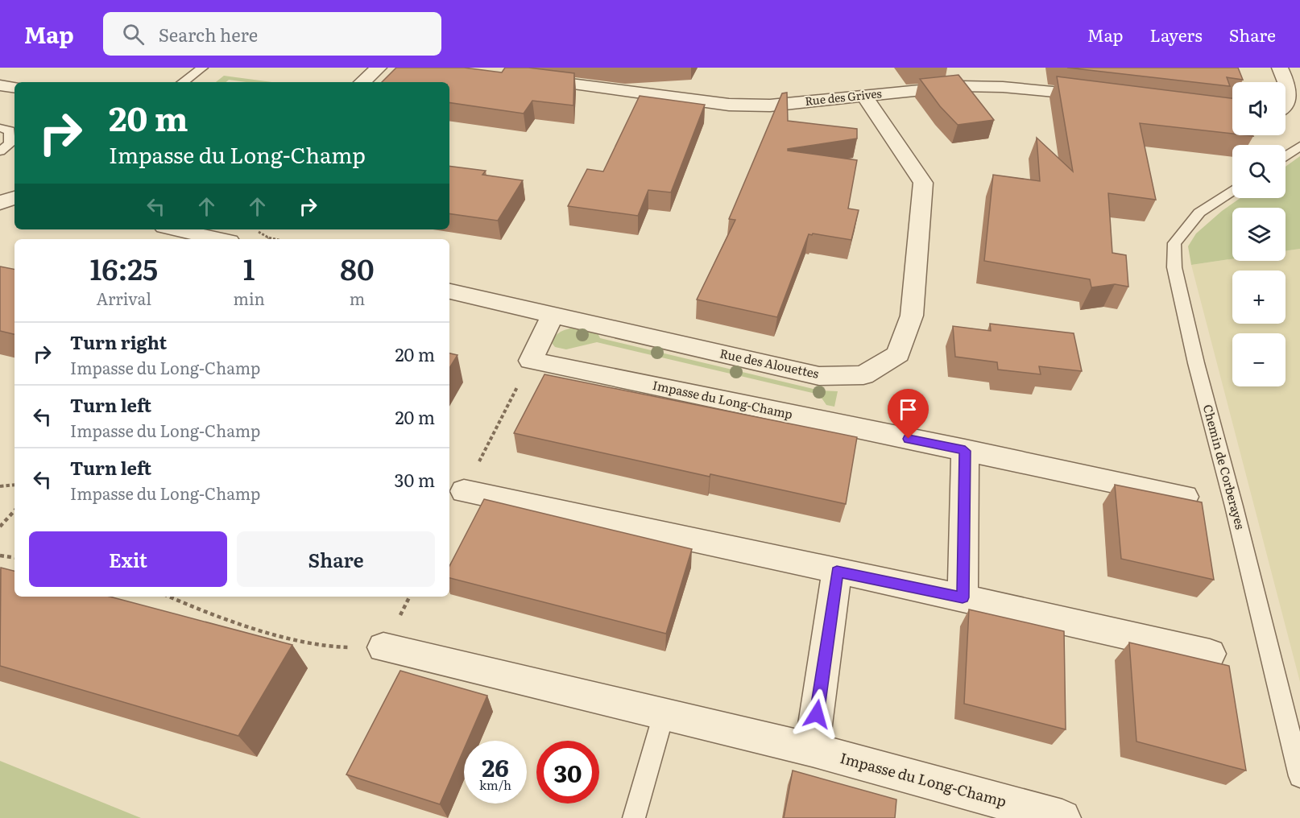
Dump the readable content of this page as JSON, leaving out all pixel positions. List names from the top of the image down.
{
  "streets": {
    "street": ["Rue des Grives", "Rue des Alouettes", "Impasse du Long-Champ"],
    "lane": ["Chemin de Corberayes"]
  },
  "crossings": [
    ["Rue des Grives", "Rue des Alouettes"]
  ],
  "page": {
    "header": "Map",
    "search": "Search here",
    "nav": ["Map", "Layers", "Share"],
    "map_buttons": ["+", "−"],
    "turn": ["20 m", "Impasse du Long-Champ"],
    "eta": [
      "16:25",
      "Arrival",
      "1",
      "min",
      "80",
      "m"
    ],
    "list": [
      {
        "name": "Turn right",
        "note": "Impasse du Long-Champ",
        "value": "20 m"
      },
      {
        "name": "Turn left",
        "note": "Impasse du Long-Champ",
        "value": "20 m"
      },
      {
        "name": "Turn left",
        "note": "Impasse du Long-Champ",
        "value": "30 m"
      }
    ],
    "buttons": ["Exit", "Share"],
    "speed": "26 km/h",
    "limit": "30"
  }
}
